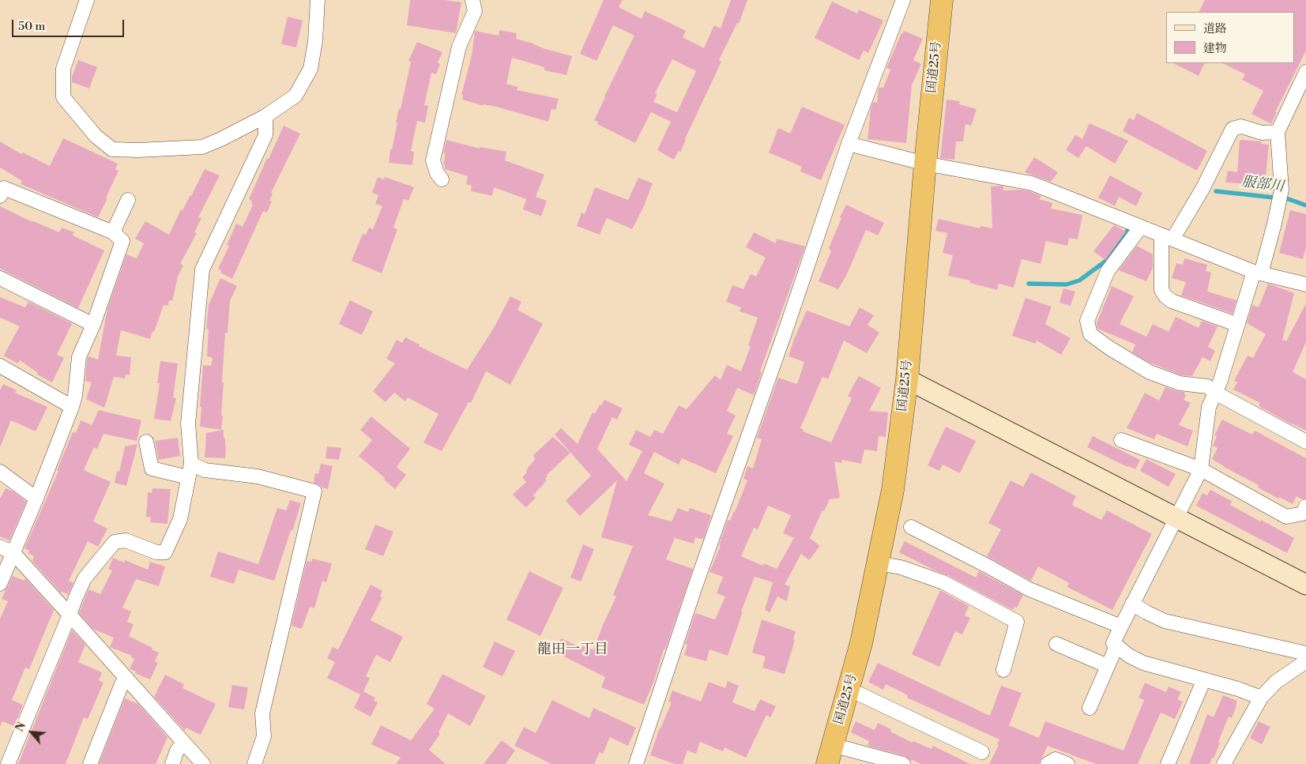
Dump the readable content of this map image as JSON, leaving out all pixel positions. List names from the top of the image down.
{
  "streets": {
    "highway": ["国道25号"]
  },
  "districts": ["龍田一丁目"],
  "water": ["服部川"],
  "legend": ["道路", "建物"],
  "scale_bar": "50 m",
  "north": "top left"
}
